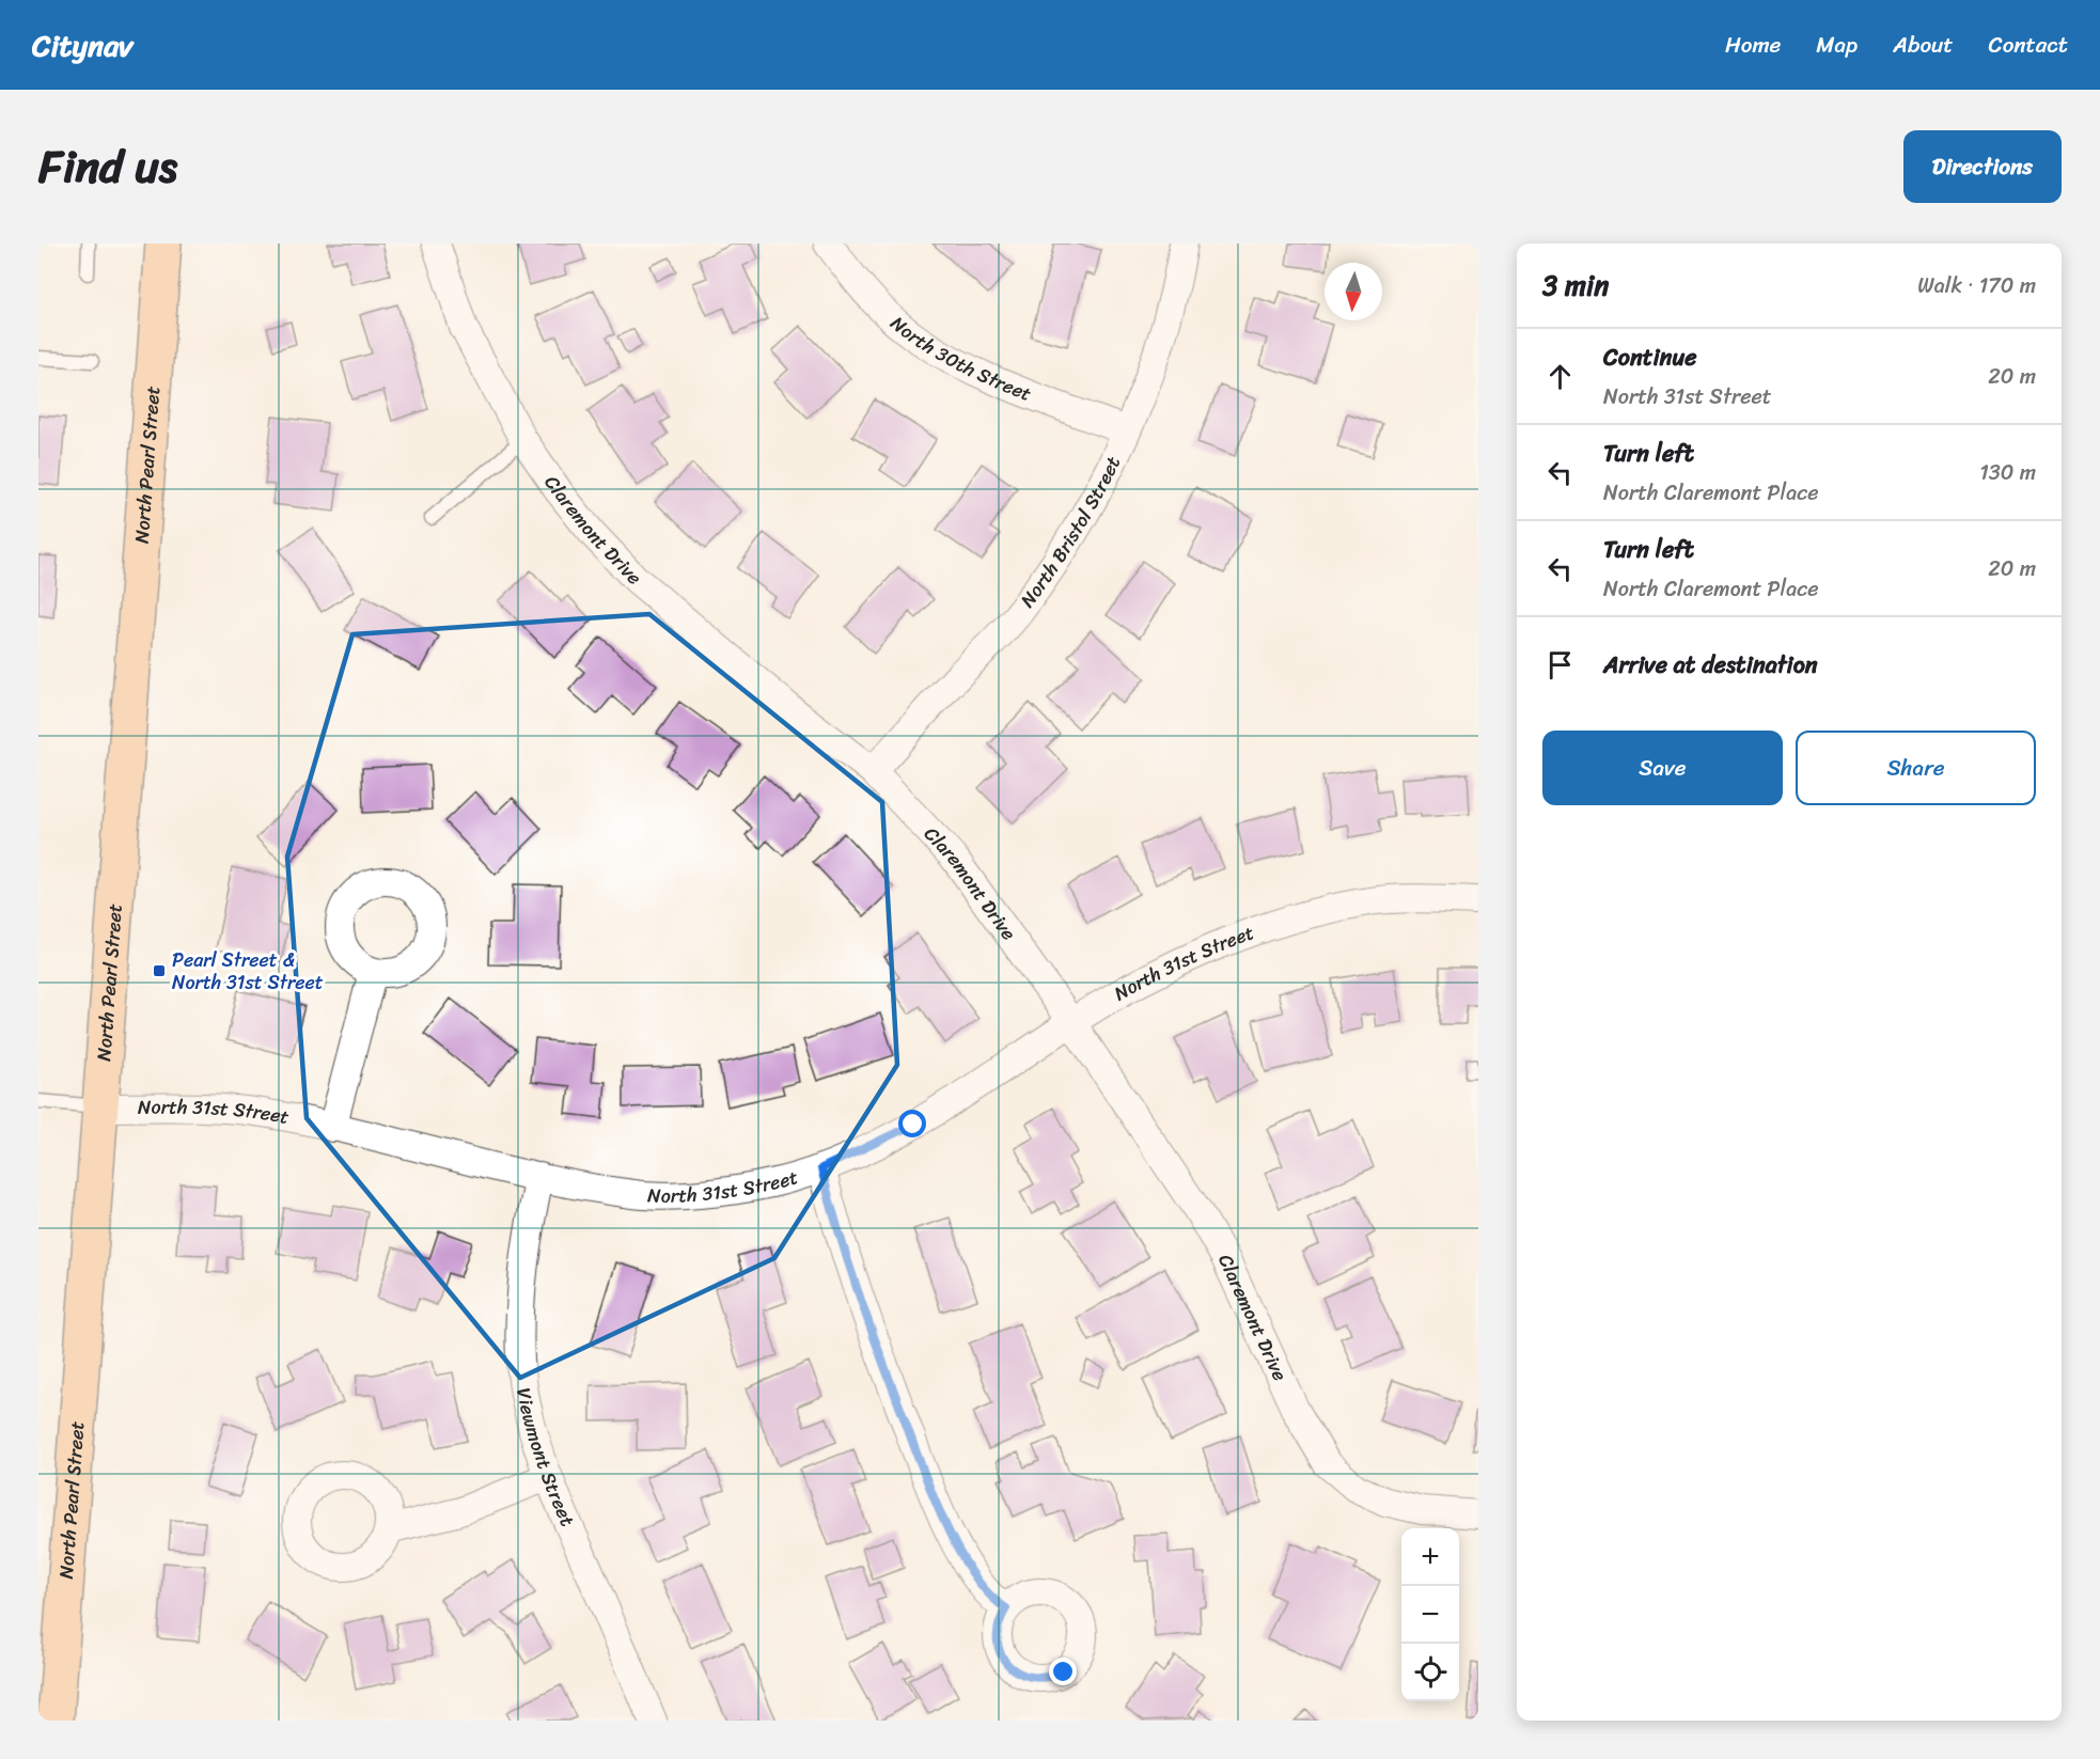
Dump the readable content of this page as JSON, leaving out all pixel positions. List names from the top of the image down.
{
  "streets": {
    "main road": ["North Pearl Street"],
    "street": [
      "North 30th Street",
      "Claremont Drive",
      "North Bristol Street",
      "North 31st Street",
      "Viewmont Street"
    ]
  },
  "crossings": [
    ["North 30th Street", "North Bristol Street"],
    ["North Pearl Street", "North 31st Street"],
    ["Claremont Drive", "North Bristol Street"],
    ["Claremont Drive", "North 31st Street"],
    ["North 31st Street", "Viewmont Street"]
  ],
  "places": {
    "transit": ["Pearl Street & North 31st Street"]
  },
  "north": "bottom",
  "page": {
    "header": "Citynav",
    "nav": [
      "Home",
      "Map",
      "About",
      "Contact"
    ],
    "title": "Find us",
    "buttons": [
      "Directions",
      ["Save", "Share"]
    ],
    "heading": ["3 min", "Walk · 170 m"],
    "list": [
      ["Continue", "North 31st Street", "20 m"],
      ["Turn left", "North Claremont Place", "130 m"],
      ["Turn left", "North Claremont Place", "20 m"],
      "Arrive at destination"
    ],
    "map_buttons": ["+", "−"]
  }
}
